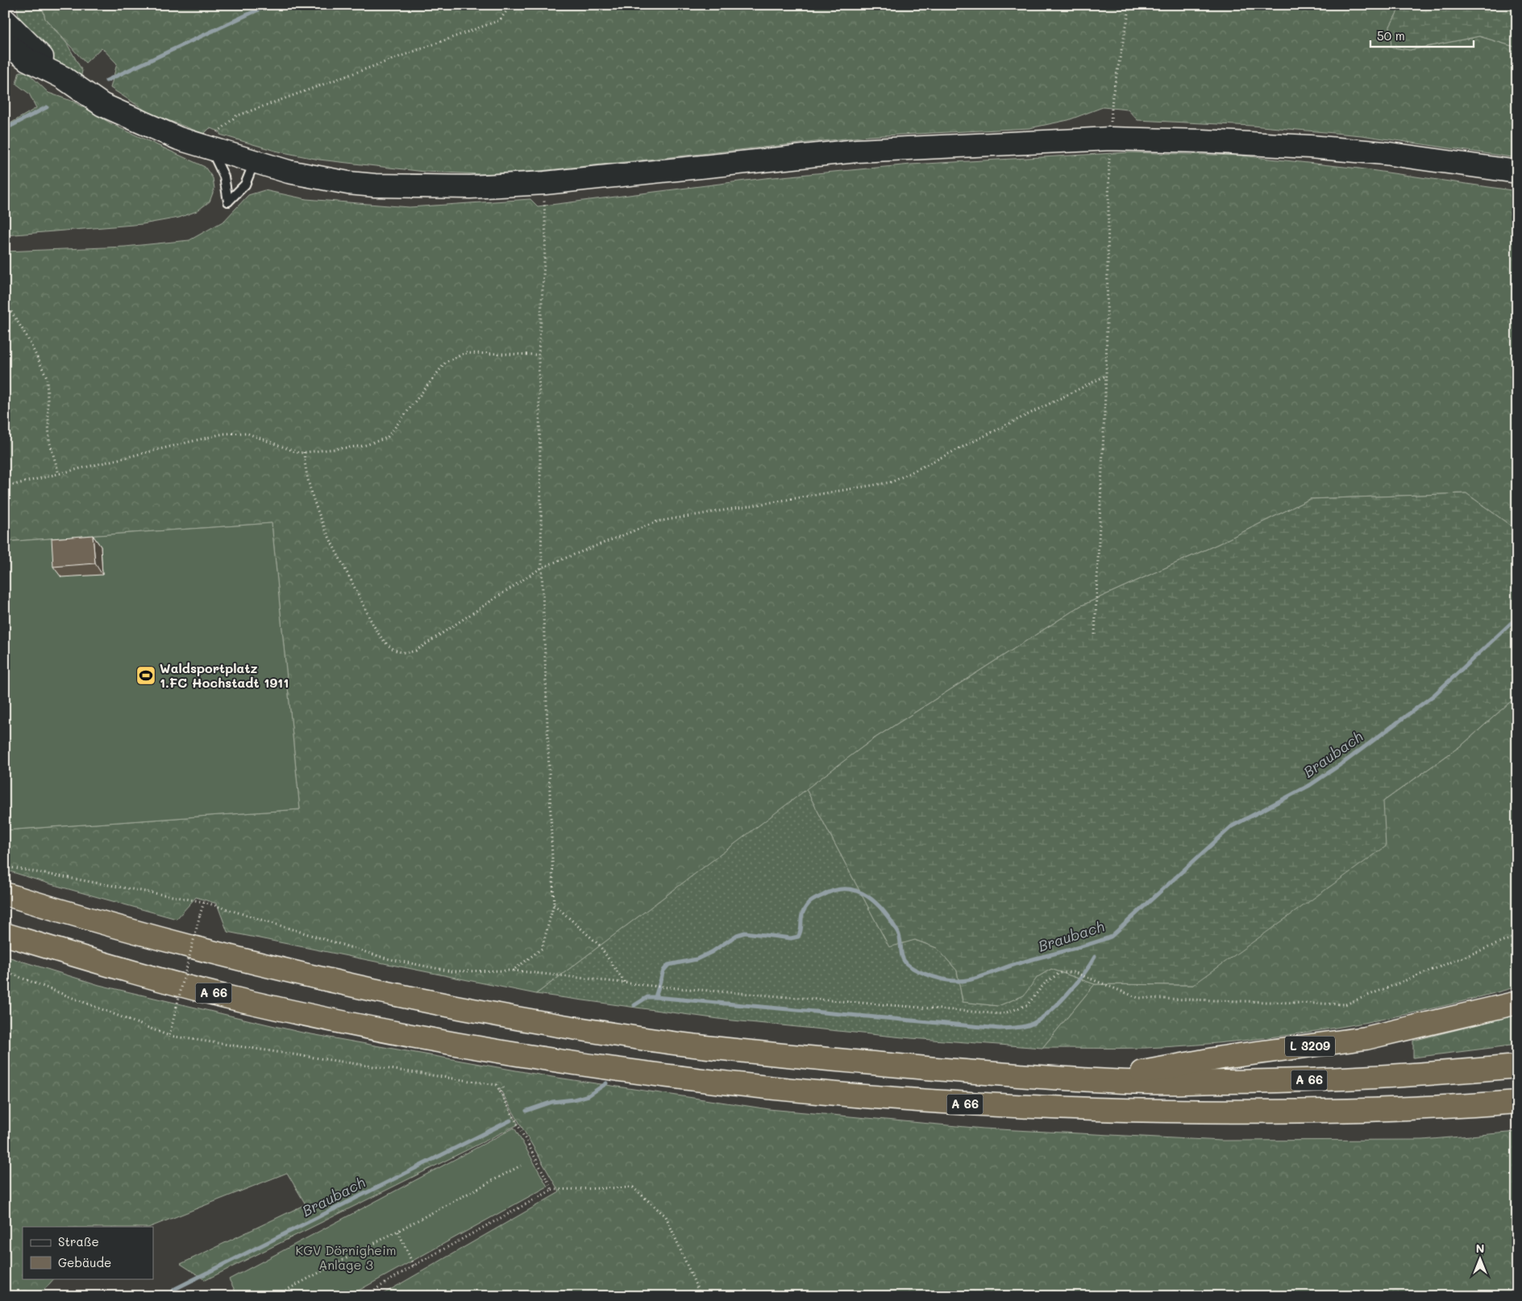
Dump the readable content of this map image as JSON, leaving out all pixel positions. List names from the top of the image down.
{
  "streets": {
    "highway": ["A 66", "L 3209"]
  },
  "crossings": [
    ["A 66", "L 3209"]
  ],
  "water": ["Braubach"],
  "parks": ["KGV Dörnigheim Anlage 3"],
  "places": {
    "sports": ["Waldsportplatz 1.FC Hochstadt 1911"]
  },
  "legend": ["Straße", "Gebäude"],
  "scale_bar": "50 m",
  "north": "top"
}
